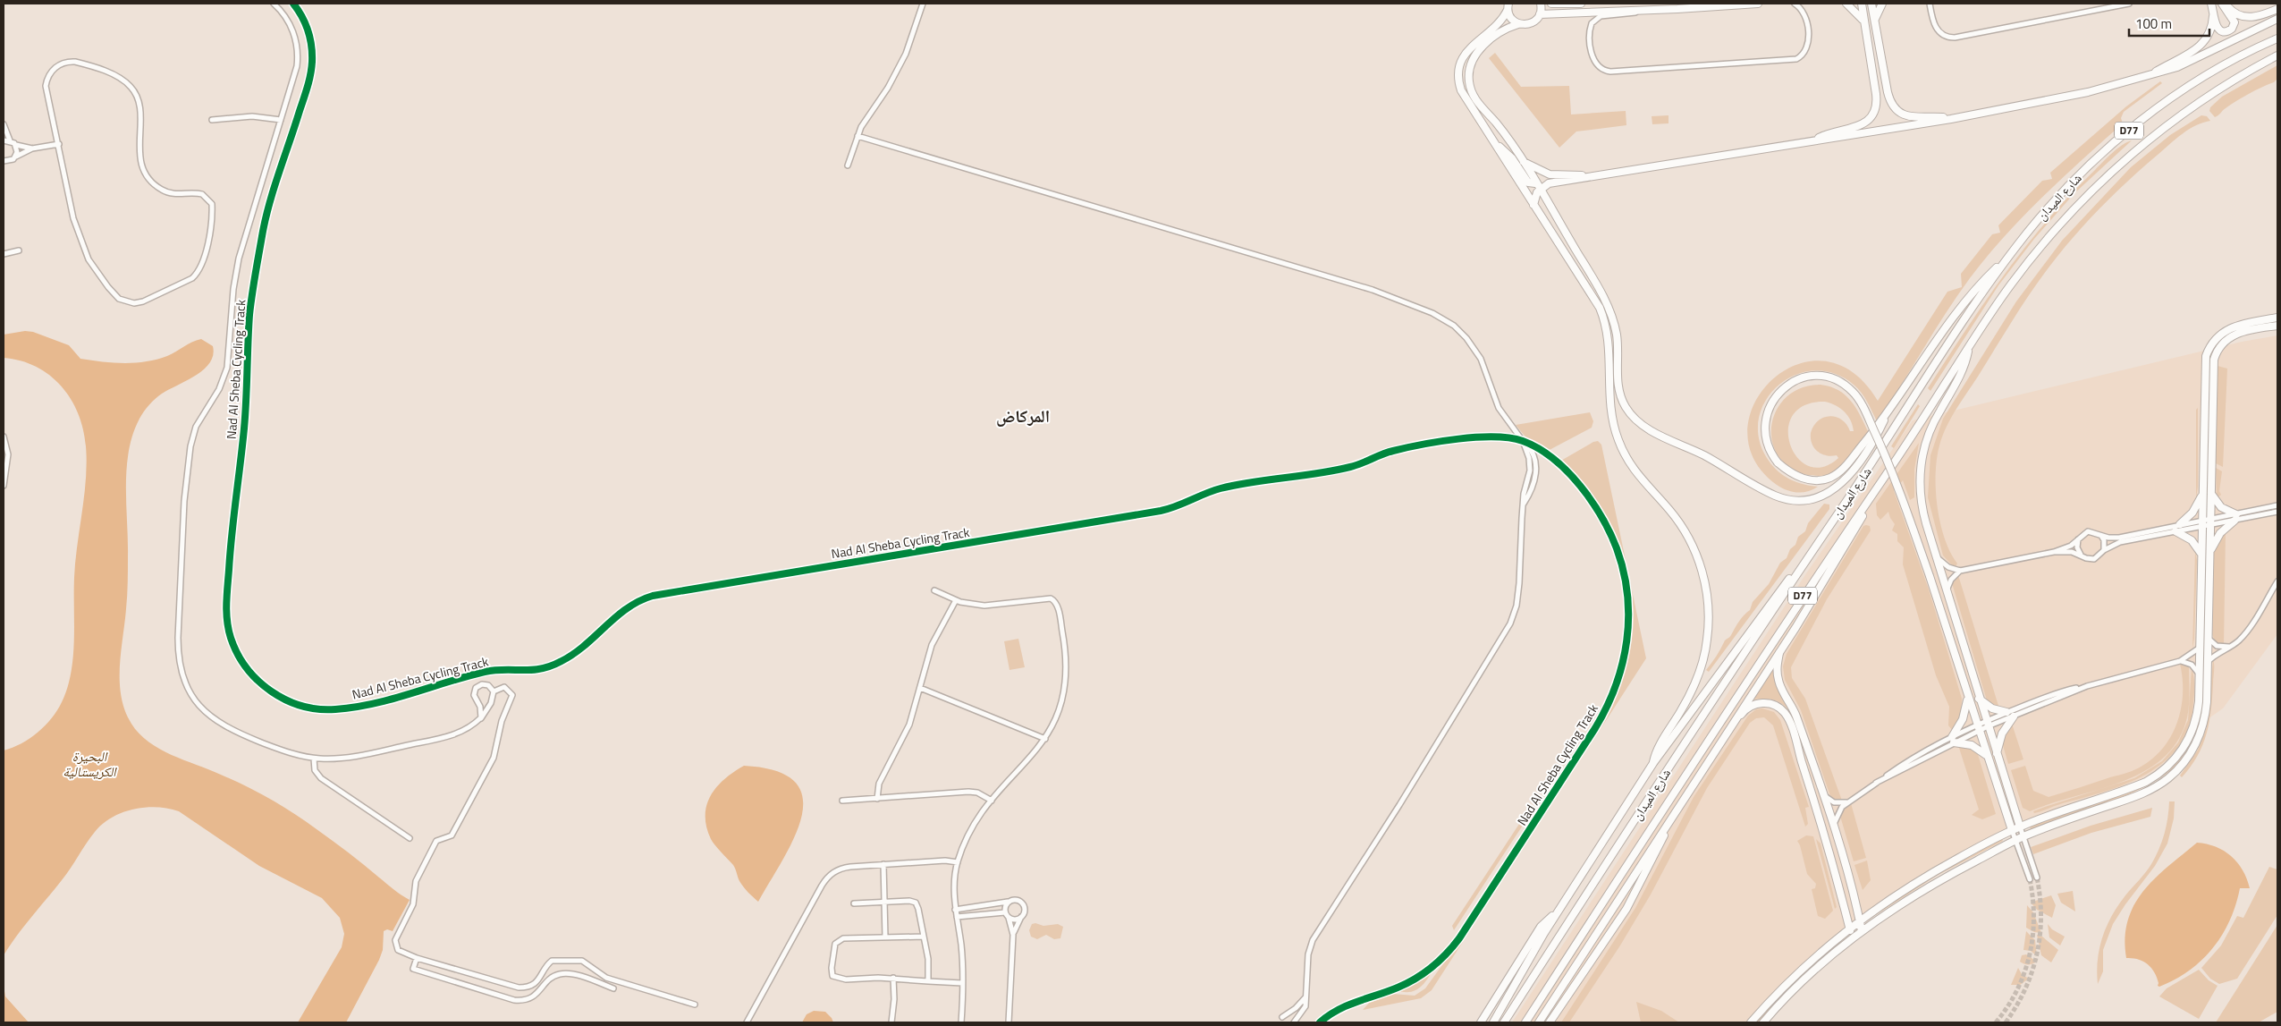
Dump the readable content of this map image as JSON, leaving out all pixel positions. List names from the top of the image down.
{
  "streets": {
    "street": ["D77", "شارع الميدان"],
    "cycle path": ["Nad Al Sheba Cycling Track"]
  },
  "districts": ["المركاض"],
  "water": ["البحيرة الكريستالية"],
  "scale_bar": "100 m"
}
